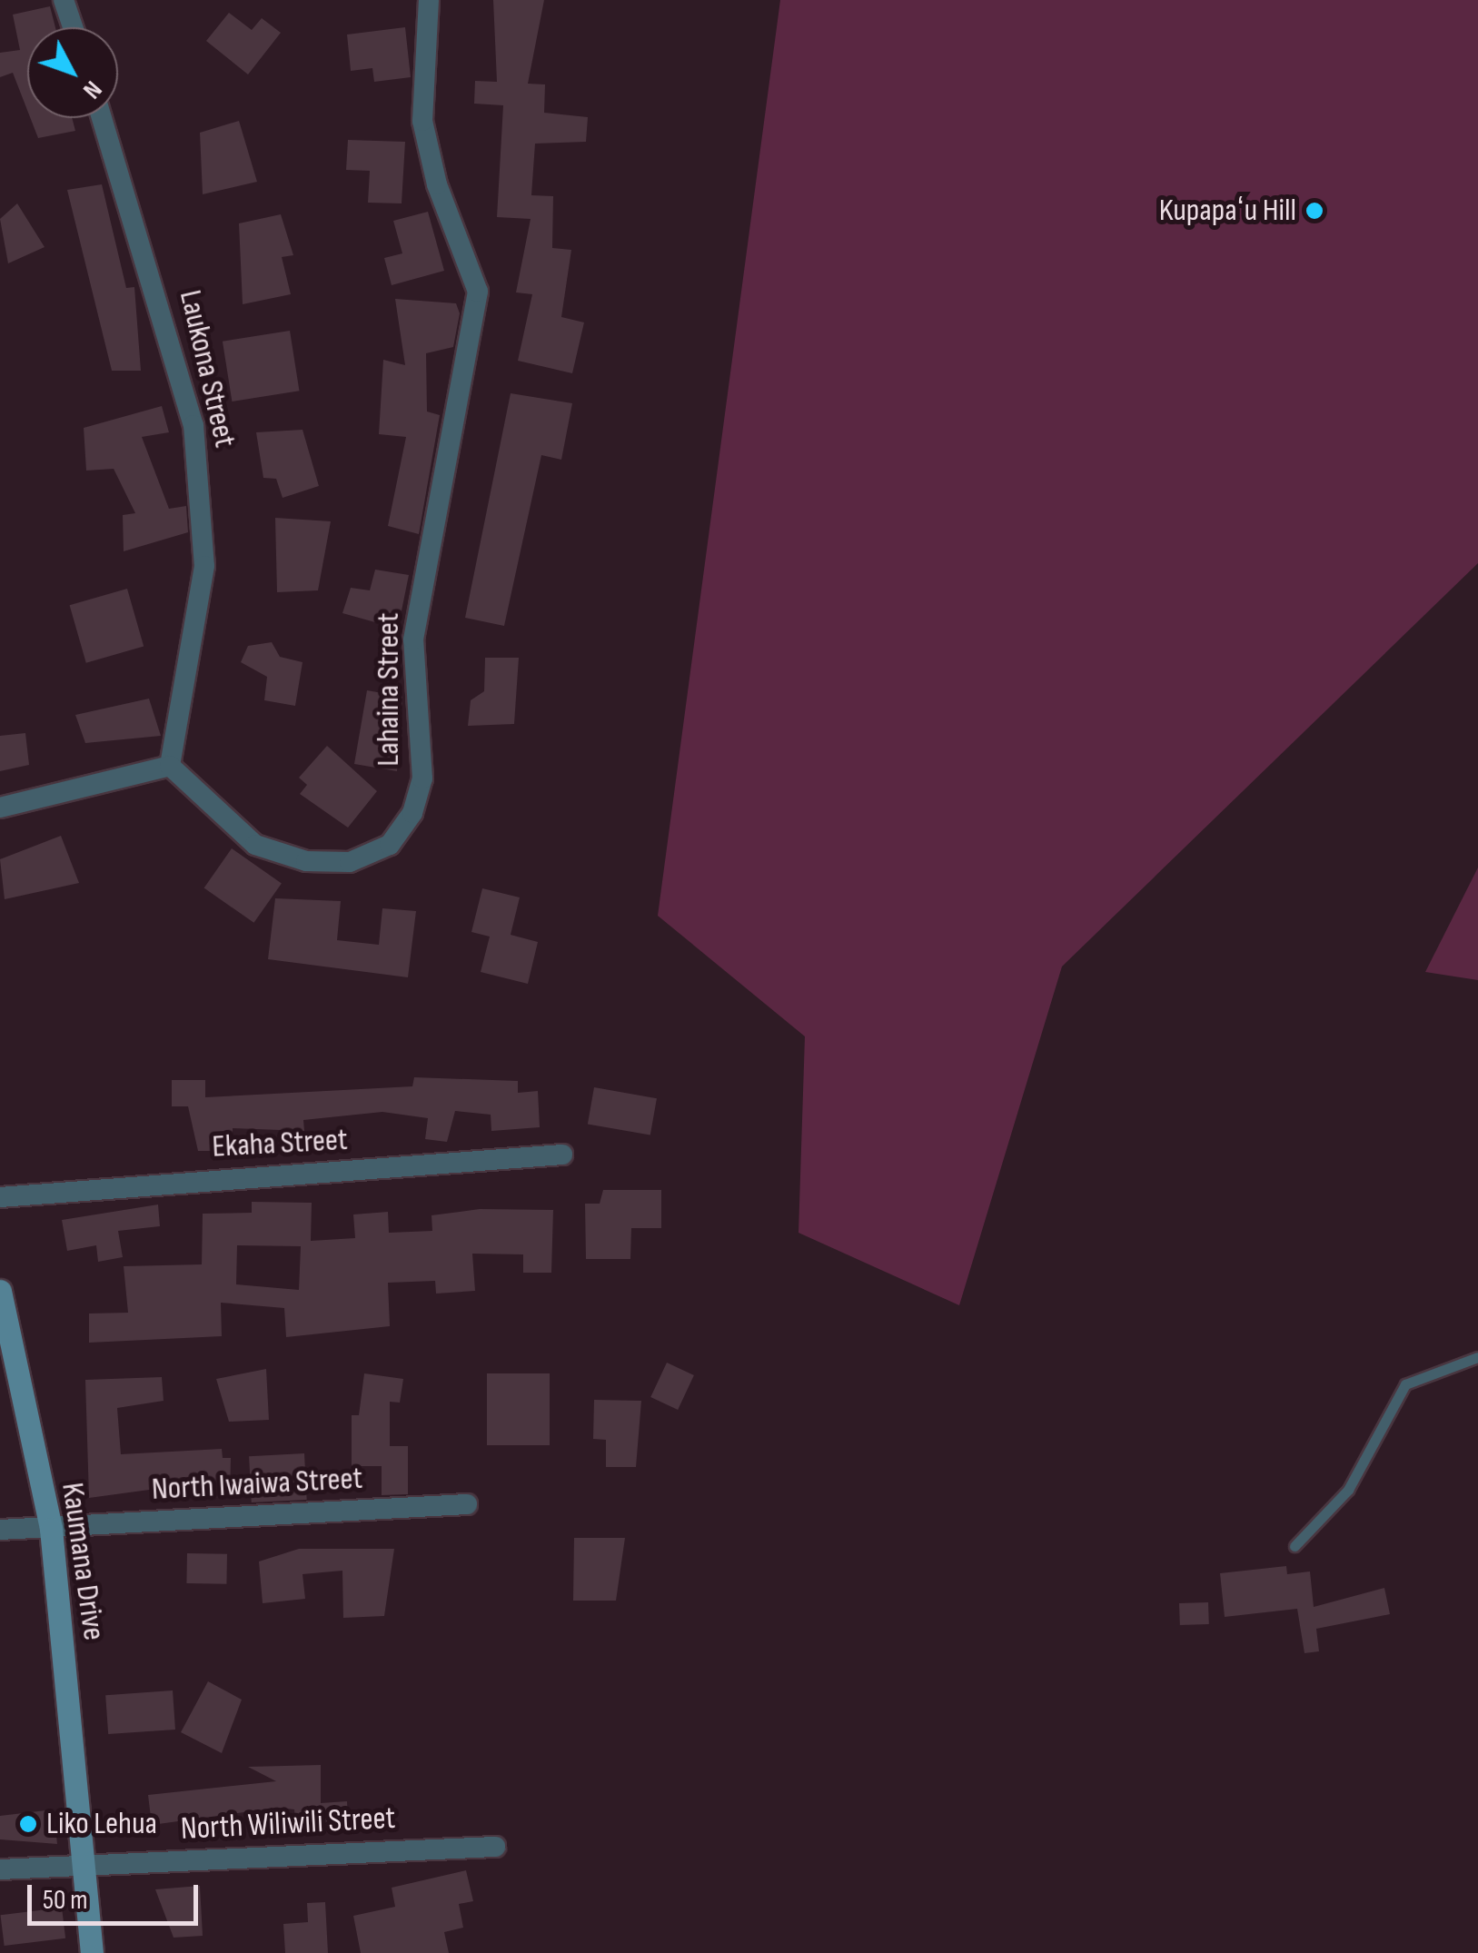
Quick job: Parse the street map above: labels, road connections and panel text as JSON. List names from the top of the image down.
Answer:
{
  "streets": {
    "street": [
      "Laukona Street",
      "Lahaina Street",
      "Ekaha Street",
      "North Iwaiwa Street",
      "Kaumana Drive",
      "North Wiliwili Street"
    ]
  },
  "crossings": [
    ["Laukona Street", "Lahaina Street"],
    ["North Iwaiwa Street", "Kaumana Drive"],
    ["Kaumana Drive", "North Wiliwili Street"]
  ],
  "places": ["Kupapaʻu Hill", "Liko Lehua"],
  "scale_bar": "50 m",
  "north": "bottom right"
}
